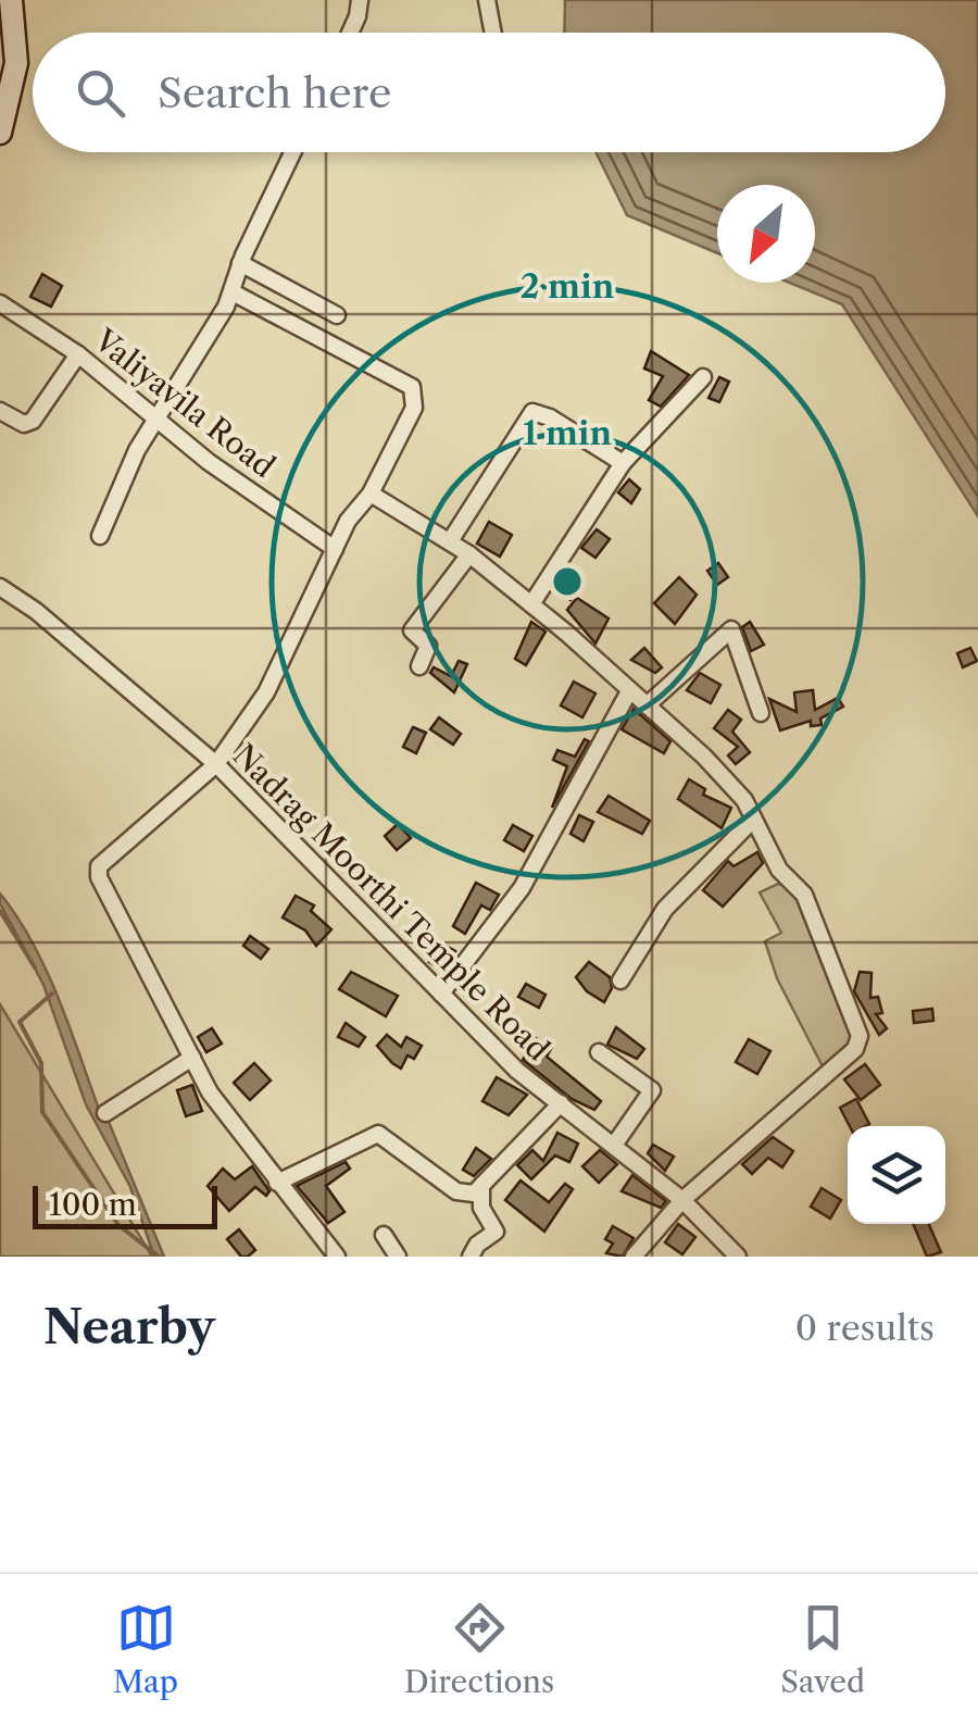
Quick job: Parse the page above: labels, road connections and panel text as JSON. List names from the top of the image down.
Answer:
{
  "streets": {
    "street": ["Valiyavila Road", "Nadrag Moorthi Temple Road"]
  },
  "scale_bar": "100 m",
  "north": "bottom left",
  "page": {
    "search": "Search here",
    "scale": "100 m",
    "heading": ["Nearby", "0 results"],
    "nav": ["Map", "Directions", "Saved"]
  },
  "rings": ["2 min", "1 min"]
}
